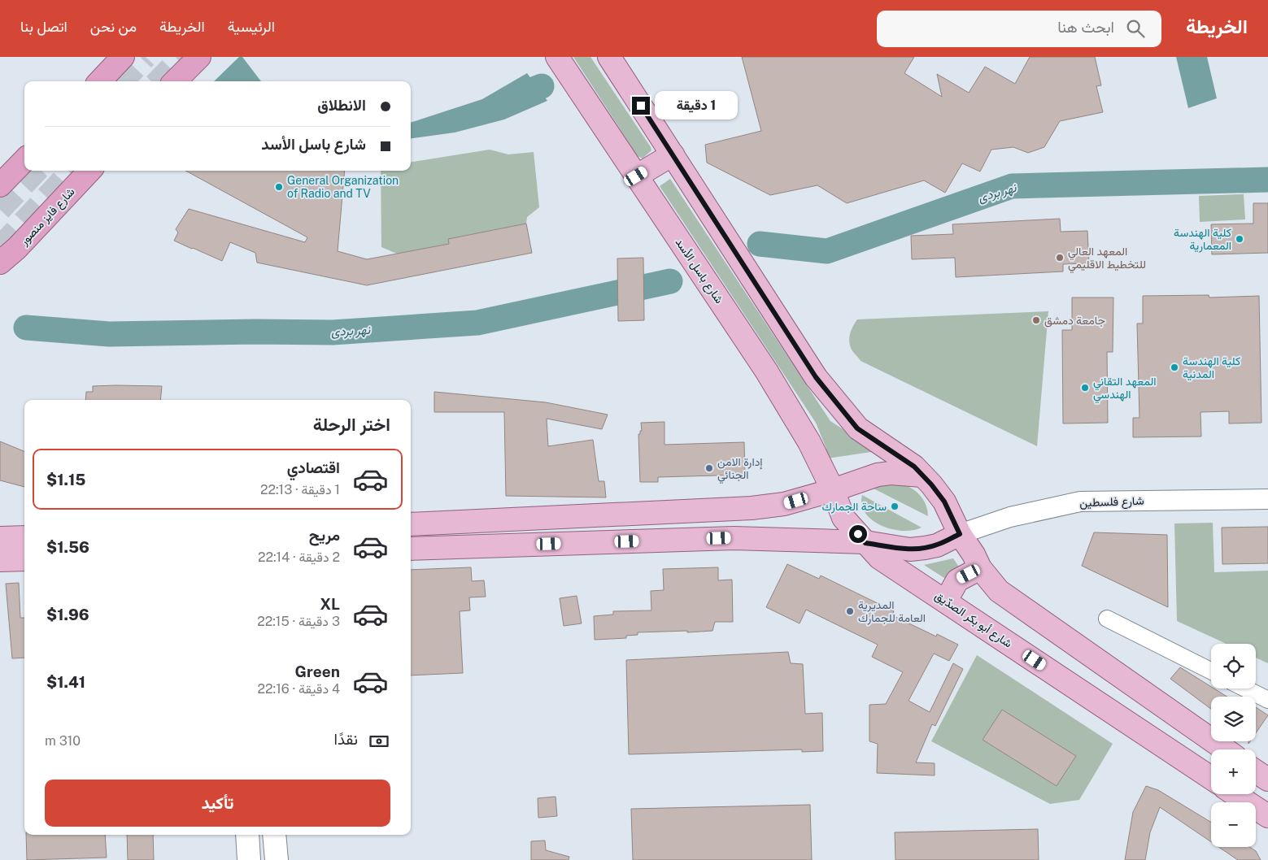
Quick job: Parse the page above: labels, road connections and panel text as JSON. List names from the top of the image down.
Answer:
{
  "streets": {
    "highway": ["شارع فايز منصور"],
    "main road": ["شارع باسل الأسد", "شارع أبو بكر الصدّيق"],
    "street": ["شارع فلسطين"]
  },
  "crossings": [
    ["شارع باسل الأسد", "شارع أبو بكر الصدّيق"]
  ],
  "water": ["نهر بردى"],
  "places": [
    "General Organization of Radio and TV",
    "كلية الهندسة المعمارية",
    "المعهد العالي للتخطيط الاقليمي",
    "جامعة دمشق",
    "كلية الهندسة المدنية",
    "المعهد التقاني الهندسي",
    "إدارة الامن الجنائي",
    "ساحة الجمارك",
    "المديرية العامة للجمارك"
  ],
  "page": {
    "header": "الخريطة",
    "search": "ابحث هنا",
    "nav": [
      "الرئيسية",
      "الخريطة",
      "من نحن",
      "اتصل بنا"
    ],
    "banner": ["الانطلاق", "شارع باسل الأسد"],
    "bubble": "1 دقيقة",
    "heading": "اختر الرحلة",
    "list": [
      {
        "name": "اقتصادي",
        "note": "1 دقيقة · 22:13",
        "value": "$1.15"
      },
      {
        "name": "مريح",
        "note": "2 دقيقة · 22:14",
        "value": "$1.56"
      },
      {
        "name": "XL",
        "note": "3 دقيقة · 22:15",
        "value": "$1.96"
      },
      {
        "name": "Green",
        "note": "4 دقيقة · 22:16",
        "value": "$1.41"
      }
    ],
    "map_buttons": ["+", "−"],
    "pay": ["نقدًا", "310 m"],
    "buttons": "تأكيد"
  }
}
